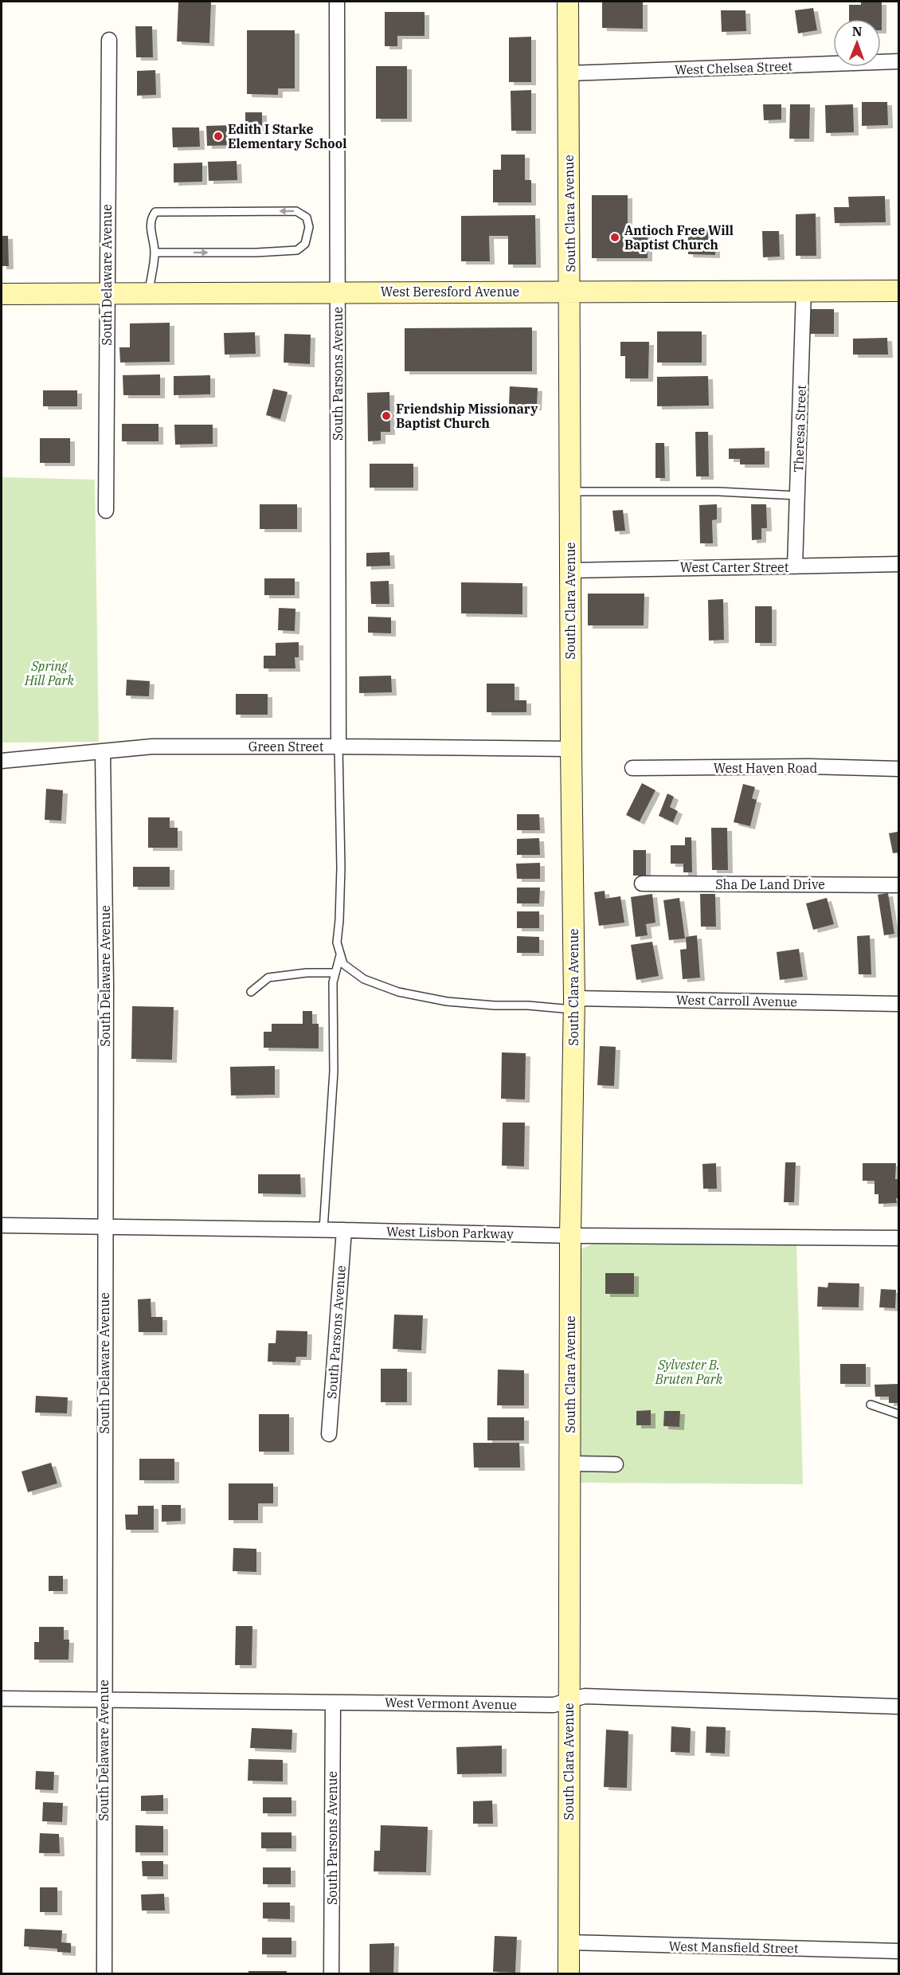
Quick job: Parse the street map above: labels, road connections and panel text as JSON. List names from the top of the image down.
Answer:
{
  "streets": {
    "street": [
      "West Chelsea Street",
      "South Clara Avenue",
      "South Delaware Avenue",
      "West Beresford Avenue",
      "South Parsons Avenue",
      "Theresa Street",
      "West Carter Street",
      "Green Street",
      "West Haven Road",
      "Sha De Land Drive",
      "West Carroll Avenue",
      "West Lisbon Parkway",
      "West Vermont Avenue",
      "West Mansfield Street"
    ]
  },
  "crossings": [
    ["West Chelsea Street", "South Clara Avenue"],
    ["South Clara Avenue", "West Beresford Avenue"],
    ["South Clara Avenue", "West Carter Street"],
    ["South Clara Avenue", "Green Street"],
    ["South Clara Avenue", "West Carroll Avenue"],
    ["South Clara Avenue", "West Lisbon Parkway"],
    ["South Clara Avenue", "West Vermont Avenue"],
    ["South Clara Avenue", "West Mansfield Street"],
    ["South Delaware Avenue", "West Beresford Avenue"],
    ["South Delaware Avenue", "Green Street"],
    ["South Delaware Avenue", "West Lisbon Parkway"],
    ["South Delaware Avenue", "West Vermont Avenue"],
    ["West Beresford Avenue", "South Parsons Avenue"],
    ["West Beresford Avenue", "Theresa Street"],
    ["South Parsons Avenue", "Green Street"],
    ["South Parsons Avenue", "West Lisbon Parkway"],
    ["South Parsons Avenue", "West Vermont Avenue"],
    ["Theresa Street", "West Carter Street"]
  ],
  "parks": ["Spring Hill Park", "Sylvester B. Bruten Park"],
  "places": ["Edith I Starke Elementary School", "Antioch Free Will Baptist Church", "Friendship Missionary Baptist Church"],
  "north": "top"
}
